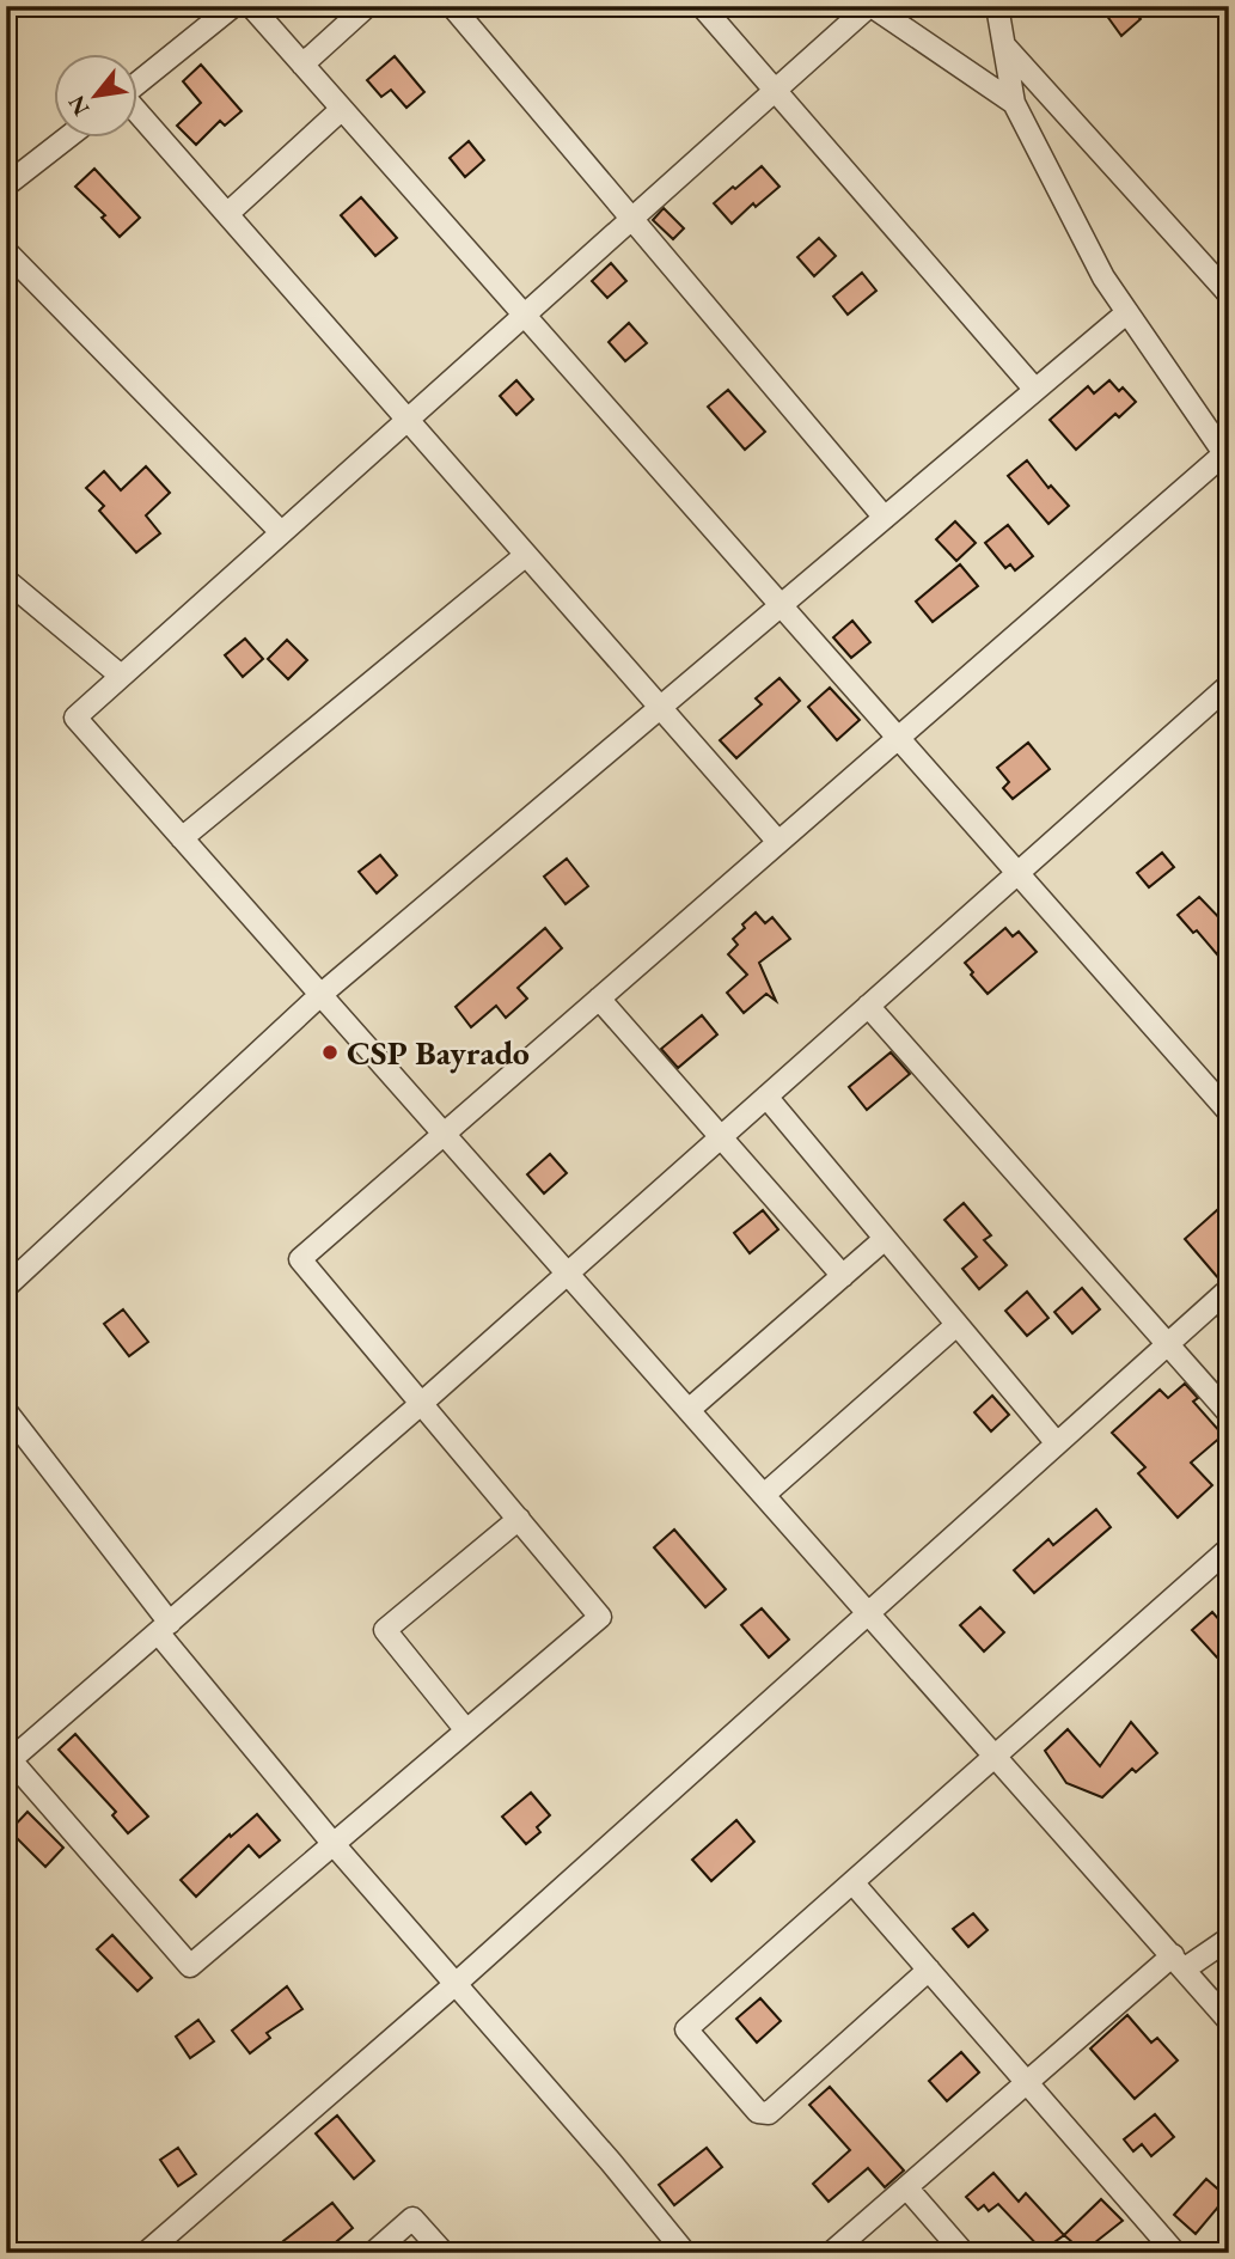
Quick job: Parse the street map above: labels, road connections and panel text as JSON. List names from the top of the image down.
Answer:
{
  "places": ["CSP Bayrado"],
  "north": "bottom left"
}
